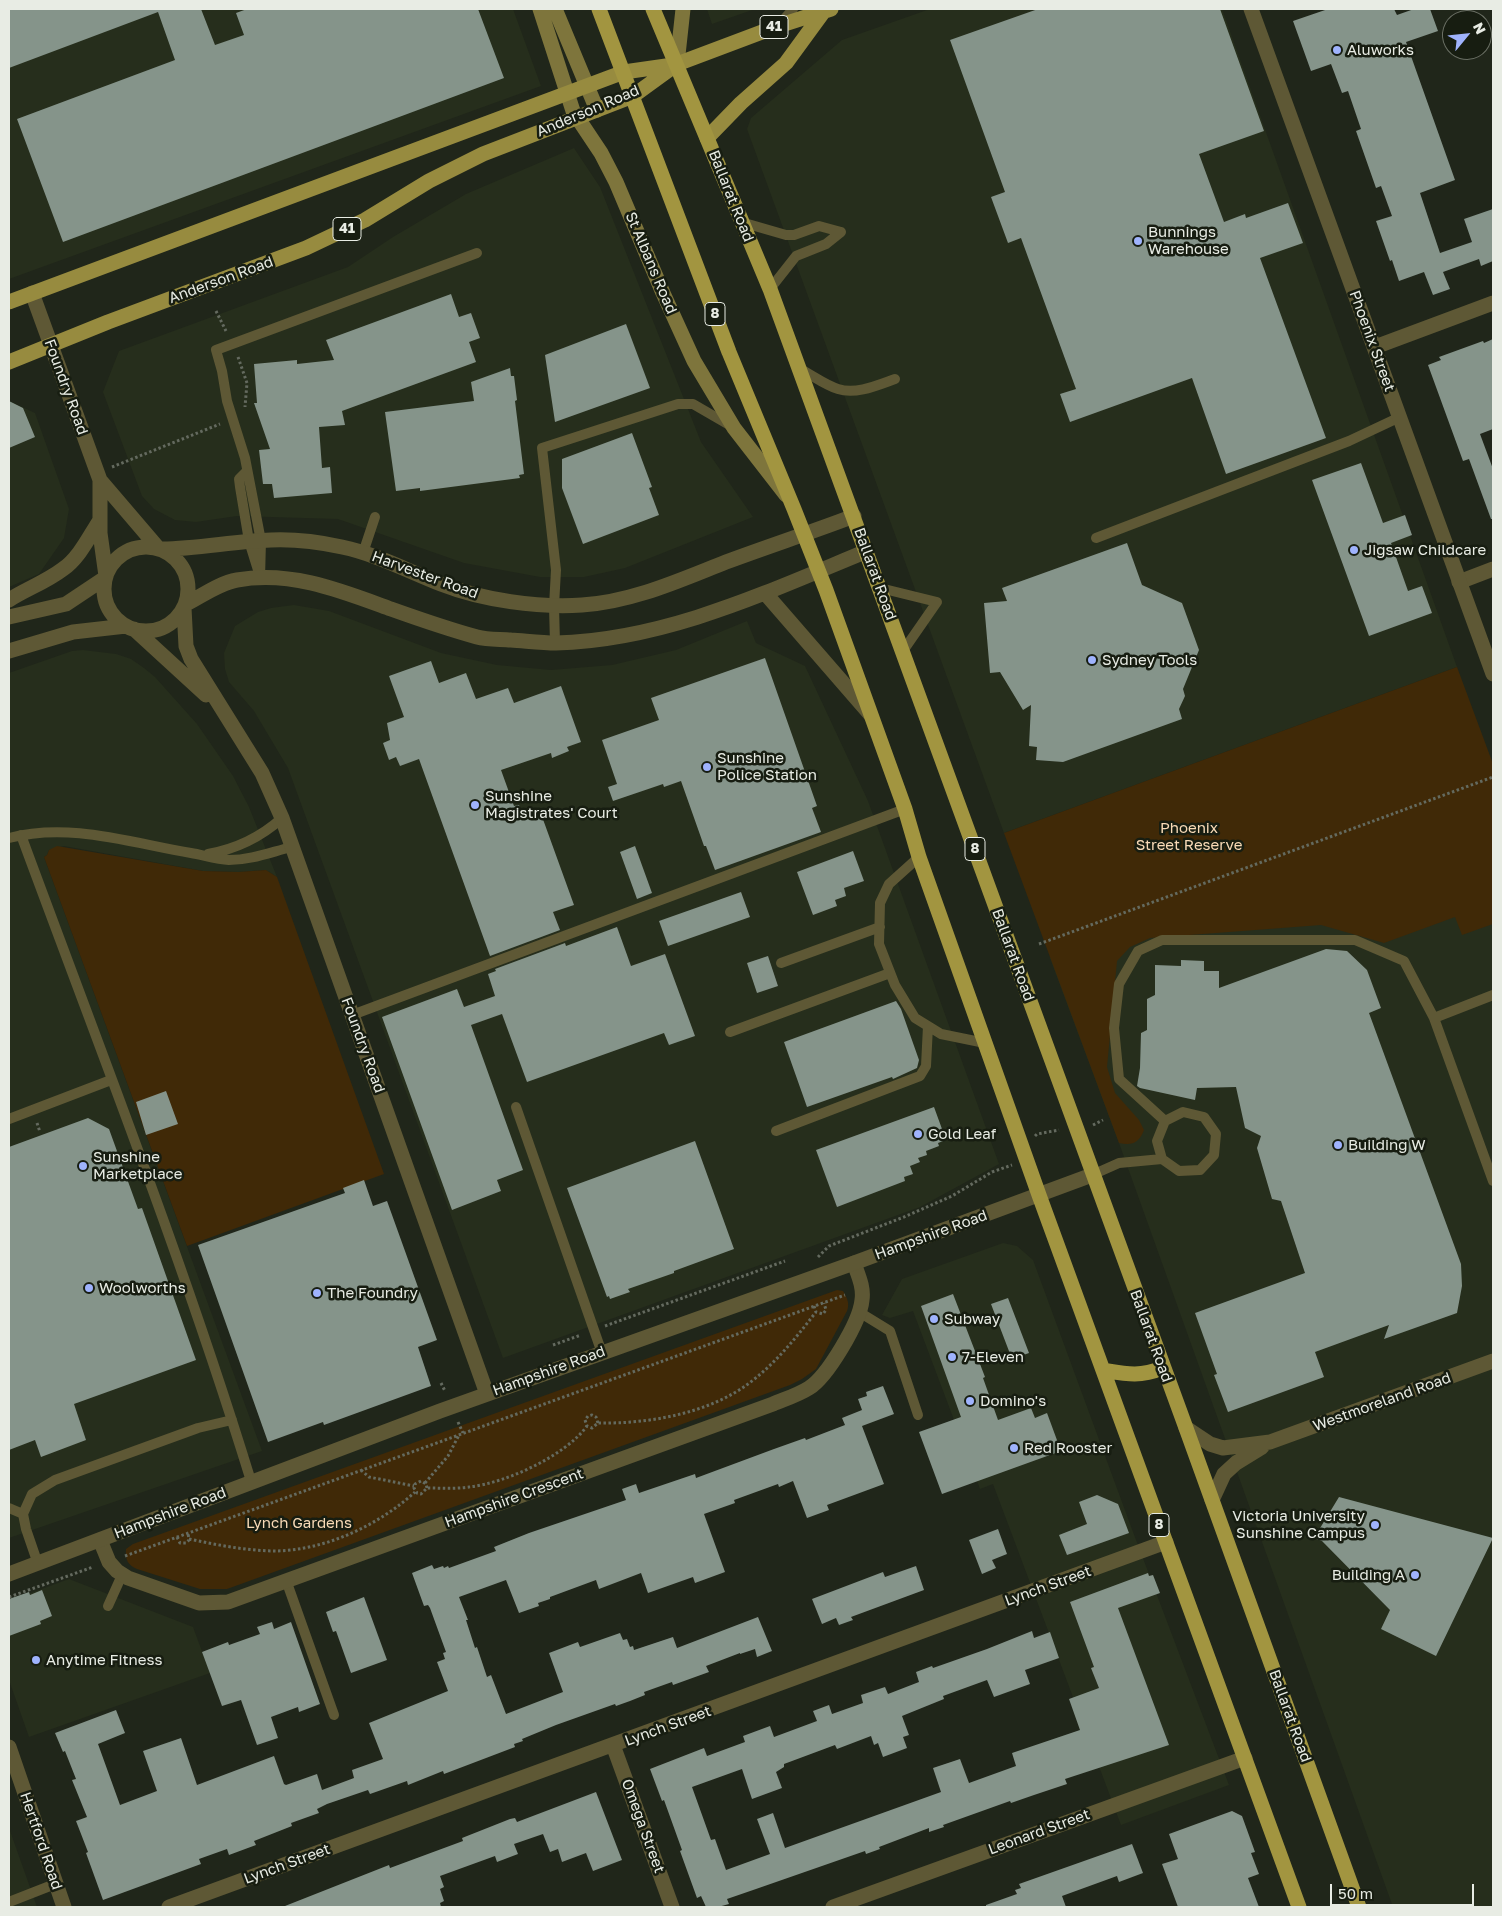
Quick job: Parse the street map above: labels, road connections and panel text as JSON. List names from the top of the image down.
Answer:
{
  "streets": {
    "highway": ["Ballarat Road", "8"],
    "main road": ["41", "Anderson Road", "St Albans Road"],
    "street": [
      "Phoenix Street",
      "Foundry Road",
      "Harvester Road",
      "Hampshire Road",
      "Westmoreland Road",
      "Hampshire Crescent",
      "Lynch Street",
      "Omega Street",
      "Leonard Street",
      "Hertford Road"
    ]
  },
  "crossings": [
    ["41", "Anderson Road"],
    ["41", "Ballarat Road"],
    ["Anderson Road", "Ballarat Road"],
    ["Anderson Road", "St Albans Road"],
    ["Anderson Road", "8"],
    ["Anderson Road", "Foundry Road"],
    ["Ballarat Road", "Harvester Road"],
    ["Ballarat Road", "Hampshire Road"],
    ["Ballarat Road", "Westmoreland Road"],
    ["St Albans Road", "8"],
    ["8", "Harvester Road"],
    ["8", "Hampshire Road"],
    ["8", "Lynch Street"],
    ["8", "Leonard Street"],
    ["Foundry Road", "Harvester Road"],
    ["Foundry Road", "Hampshire Road"],
    ["Hampshire Road", "Hampshire Crescent"],
    ["Lynch Street", "Omega Street"]
  ],
  "parks": ["Phoenix Street Reserve", "Lynch Gardens"],
  "places": [
    "Aluworks",
    "Bunnings Warehouse",
    "Jigsaw Childcare",
    "Sydney Tools",
    "Sunshine Police Station",
    "Sunshine Magistrates' Court",
    "Gold Leaf",
    "Building W",
    "Sunshine Marketplace",
    "Woolworths",
    "The Foundry",
    "Subway",
    "7-Eleven",
    "Domino's",
    "Red Rooster",
    "Victoria University Sunshine Campus",
    "Building A",
    "Anytime Fitness"
  ],
  "scale_bar": "50 m",
  "north": "top right"
}
